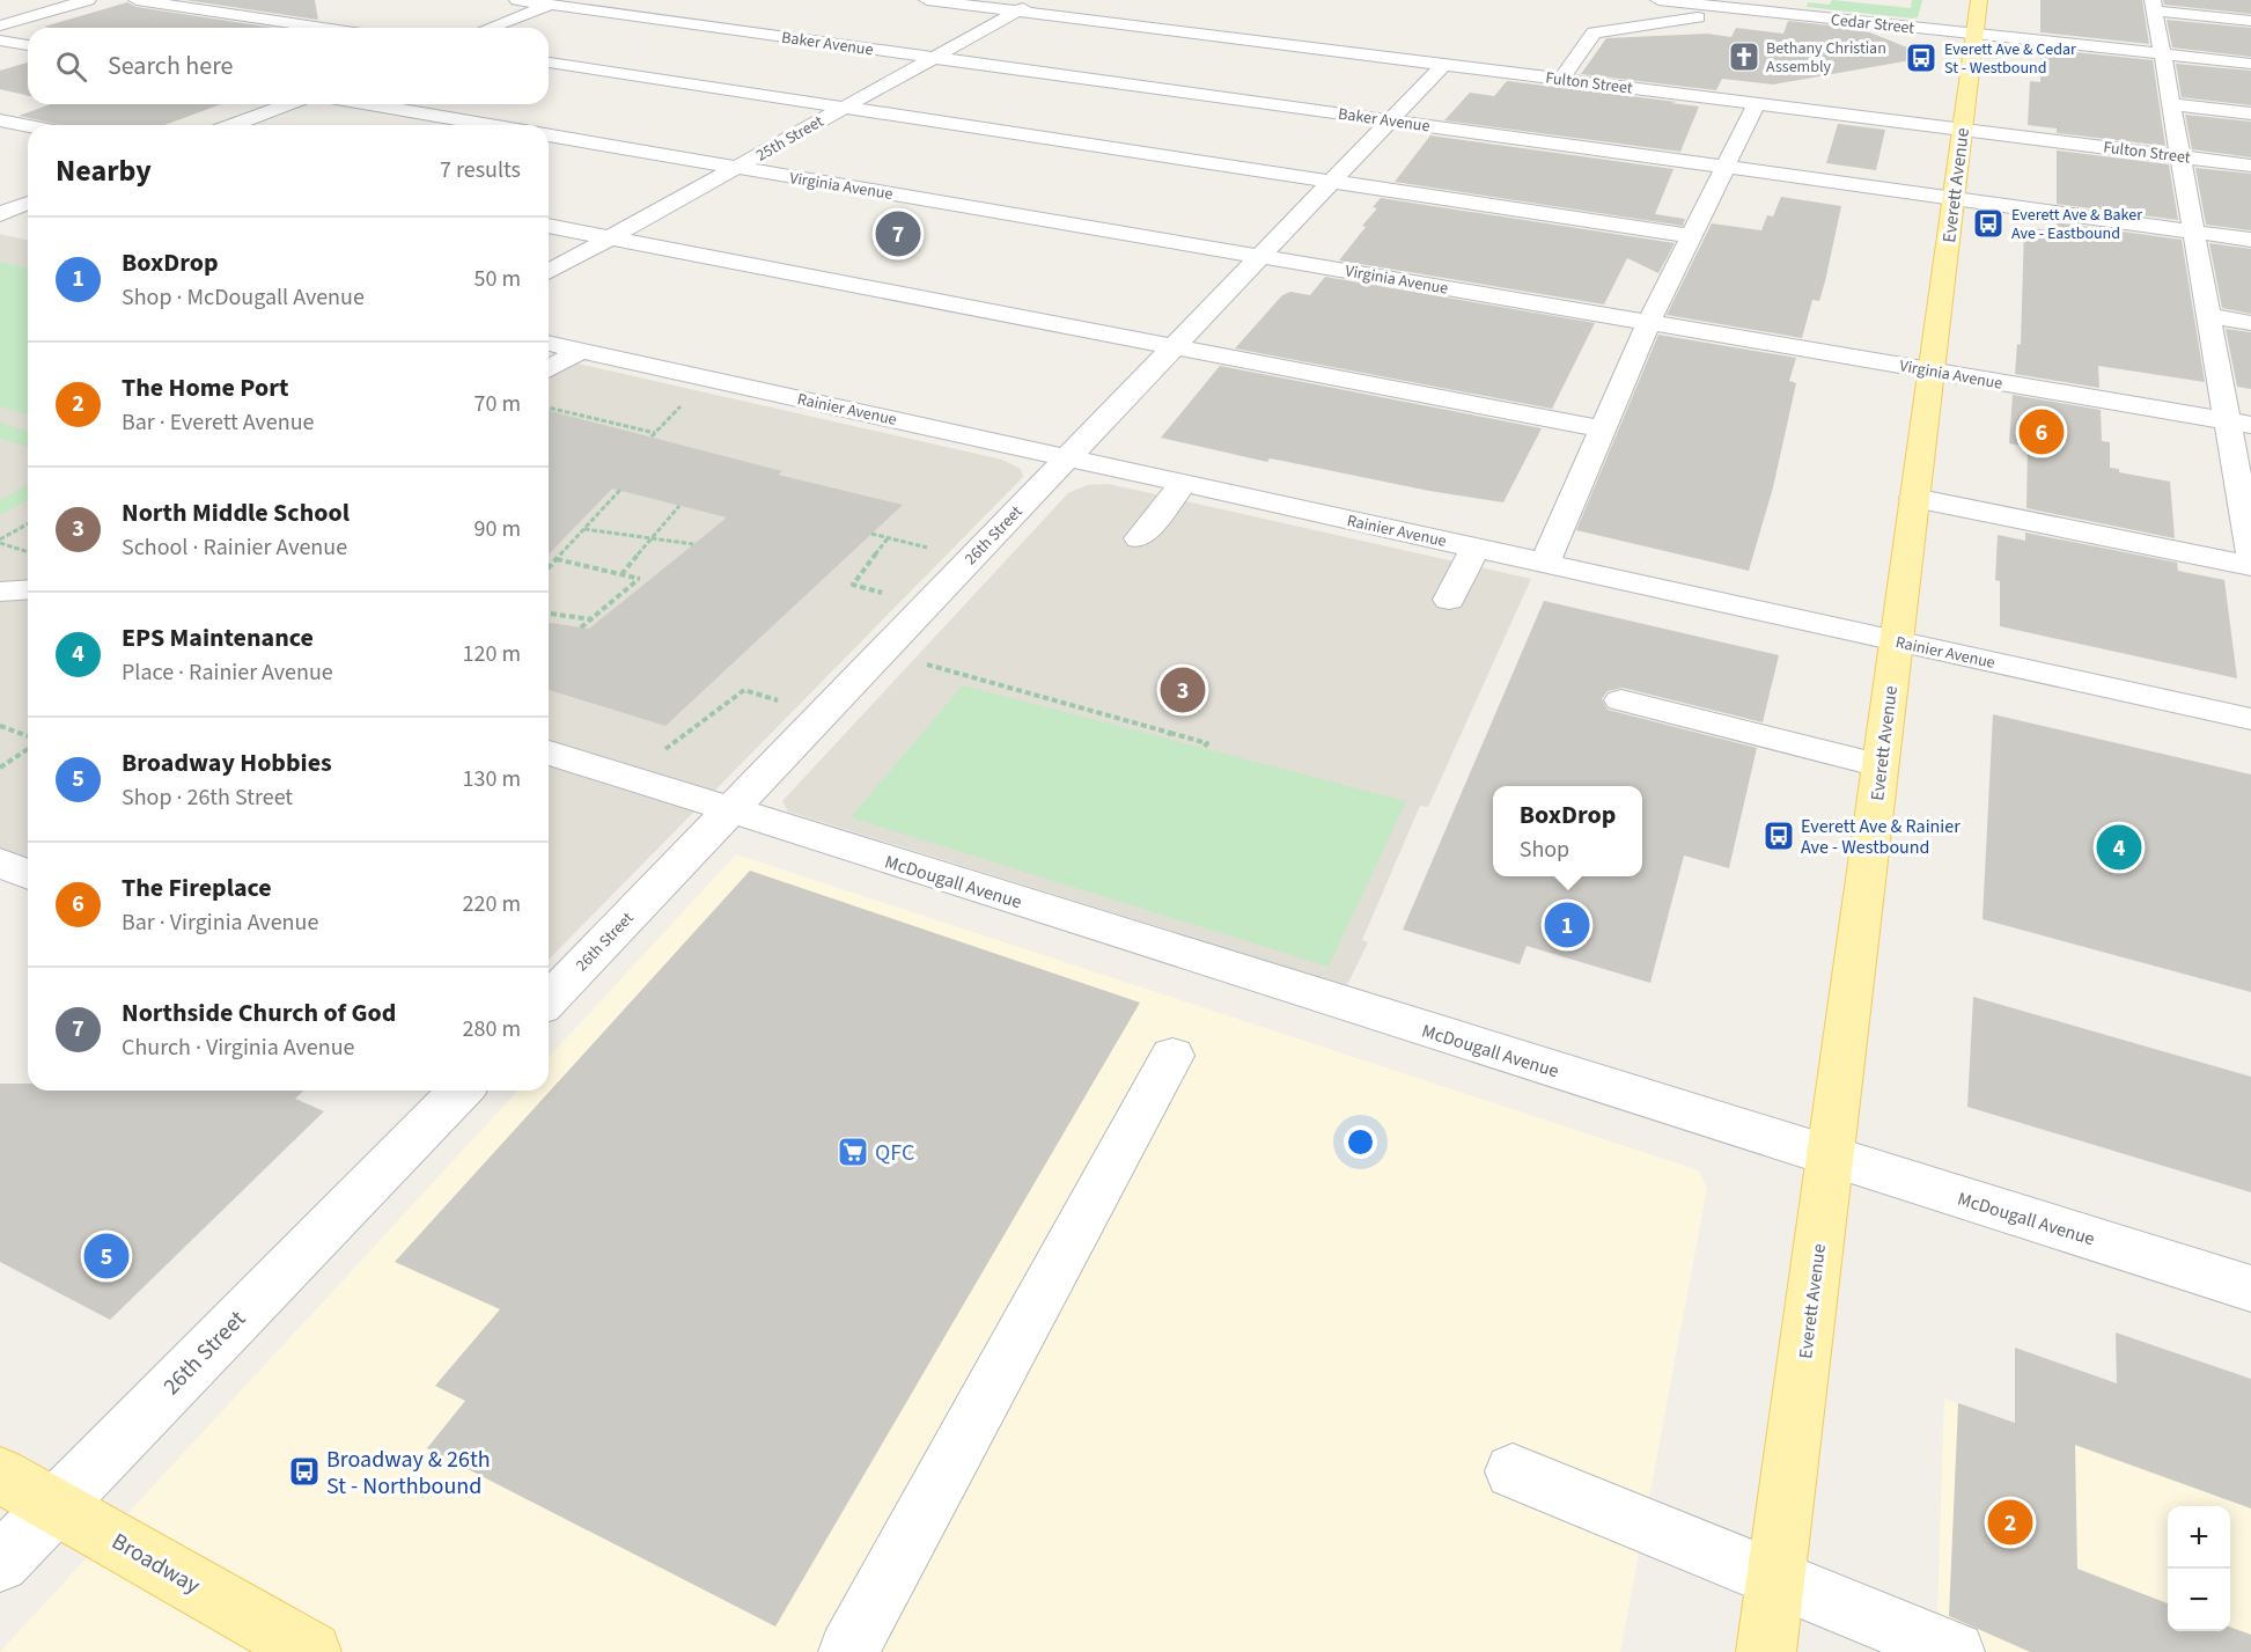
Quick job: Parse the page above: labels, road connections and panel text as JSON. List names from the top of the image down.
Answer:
{
  "streets": {
    "main road": ["Everett Avenue", "Broadway"],
    "street": [
      "Cedar Street",
      "Baker Avenue",
      "Fulton Street",
      "25th Street",
      "Virginia Avenue",
      "Rainier Avenue",
      "26th Street",
      "McDougall Avenue"
    ]
  },
  "crossings": [
    ["Cedar Street", "Everett Avenue"],
    ["Baker Avenue", "25th Street"],
    ["Baker Avenue", "Everett Avenue"],
    ["Baker Avenue", "26th Street"],
    ["Fulton Street", "25th Street"],
    ["Fulton Street", "Everett Avenue"],
    ["Fulton Street", "26th Street"],
    ["25th Street", "Virginia Avenue"],
    ["Virginia Avenue", "Everett Avenue"],
    ["Virginia Avenue", "26th Street"],
    ["Everett Avenue", "Rainier Avenue"],
    ["Everett Avenue", "McDougall Avenue"],
    ["Rainier Avenue", "26th Street"],
    ["26th Street", "McDougall Avenue"],
    ["26th Street", "Broadway"]
  ],
  "places": {
    "church": ["Bethany Christian Assembly"],
    "bus stop": [
      "Everett Ave & Cedar St - Westbound",
      "Everett Ave & Baker Ave - Eastbound",
      "Everett Ave & Rainier Ave - Westbound",
      "Broadway & 26th St - Northbound"
    ],
    "supermarket": ["QFC"]
  },
  "page": {
    "search": "Search here",
    "heading": ["Nearby", "7 results"],
    "pins": [
      "7",
      "6",
      "3",
      "4",
      "1",
      "5",
      "2"
    ],
    "list": [
      {
        "mark": "1",
        "name": "BoxDrop",
        "note": "Shop · McDougall Avenue",
        "value": "50 m"
      },
      {
        "mark": "2",
        "name": "The Home Port",
        "note": "Bar · Everett Avenue",
        "value": "70 m"
      },
      {
        "mark": "3",
        "name": "North Middle School",
        "note": "School · Rainier Avenue",
        "value": "90 m"
      },
      {
        "mark": "4",
        "name": "EPS Maintenance",
        "note": "Place · Rainier Avenue",
        "value": "120 m"
      },
      {
        "mark": "5",
        "name": "Broadway Hobbies",
        "note": "Shop · 26th Street",
        "value": "130 m"
      },
      {
        "mark": "6",
        "name": "The Fireplace",
        "note": "Bar · Virginia Avenue",
        "value": "220 m"
      },
      {
        "mark": "7",
        "name": "Northside Church of God",
        "note": "Church · Virginia Avenue",
        "value": "280 m"
      }
    ],
    "popup": ["BoxDrop", "Shop"],
    "map_buttons": ["+", "−"]
  }
}
